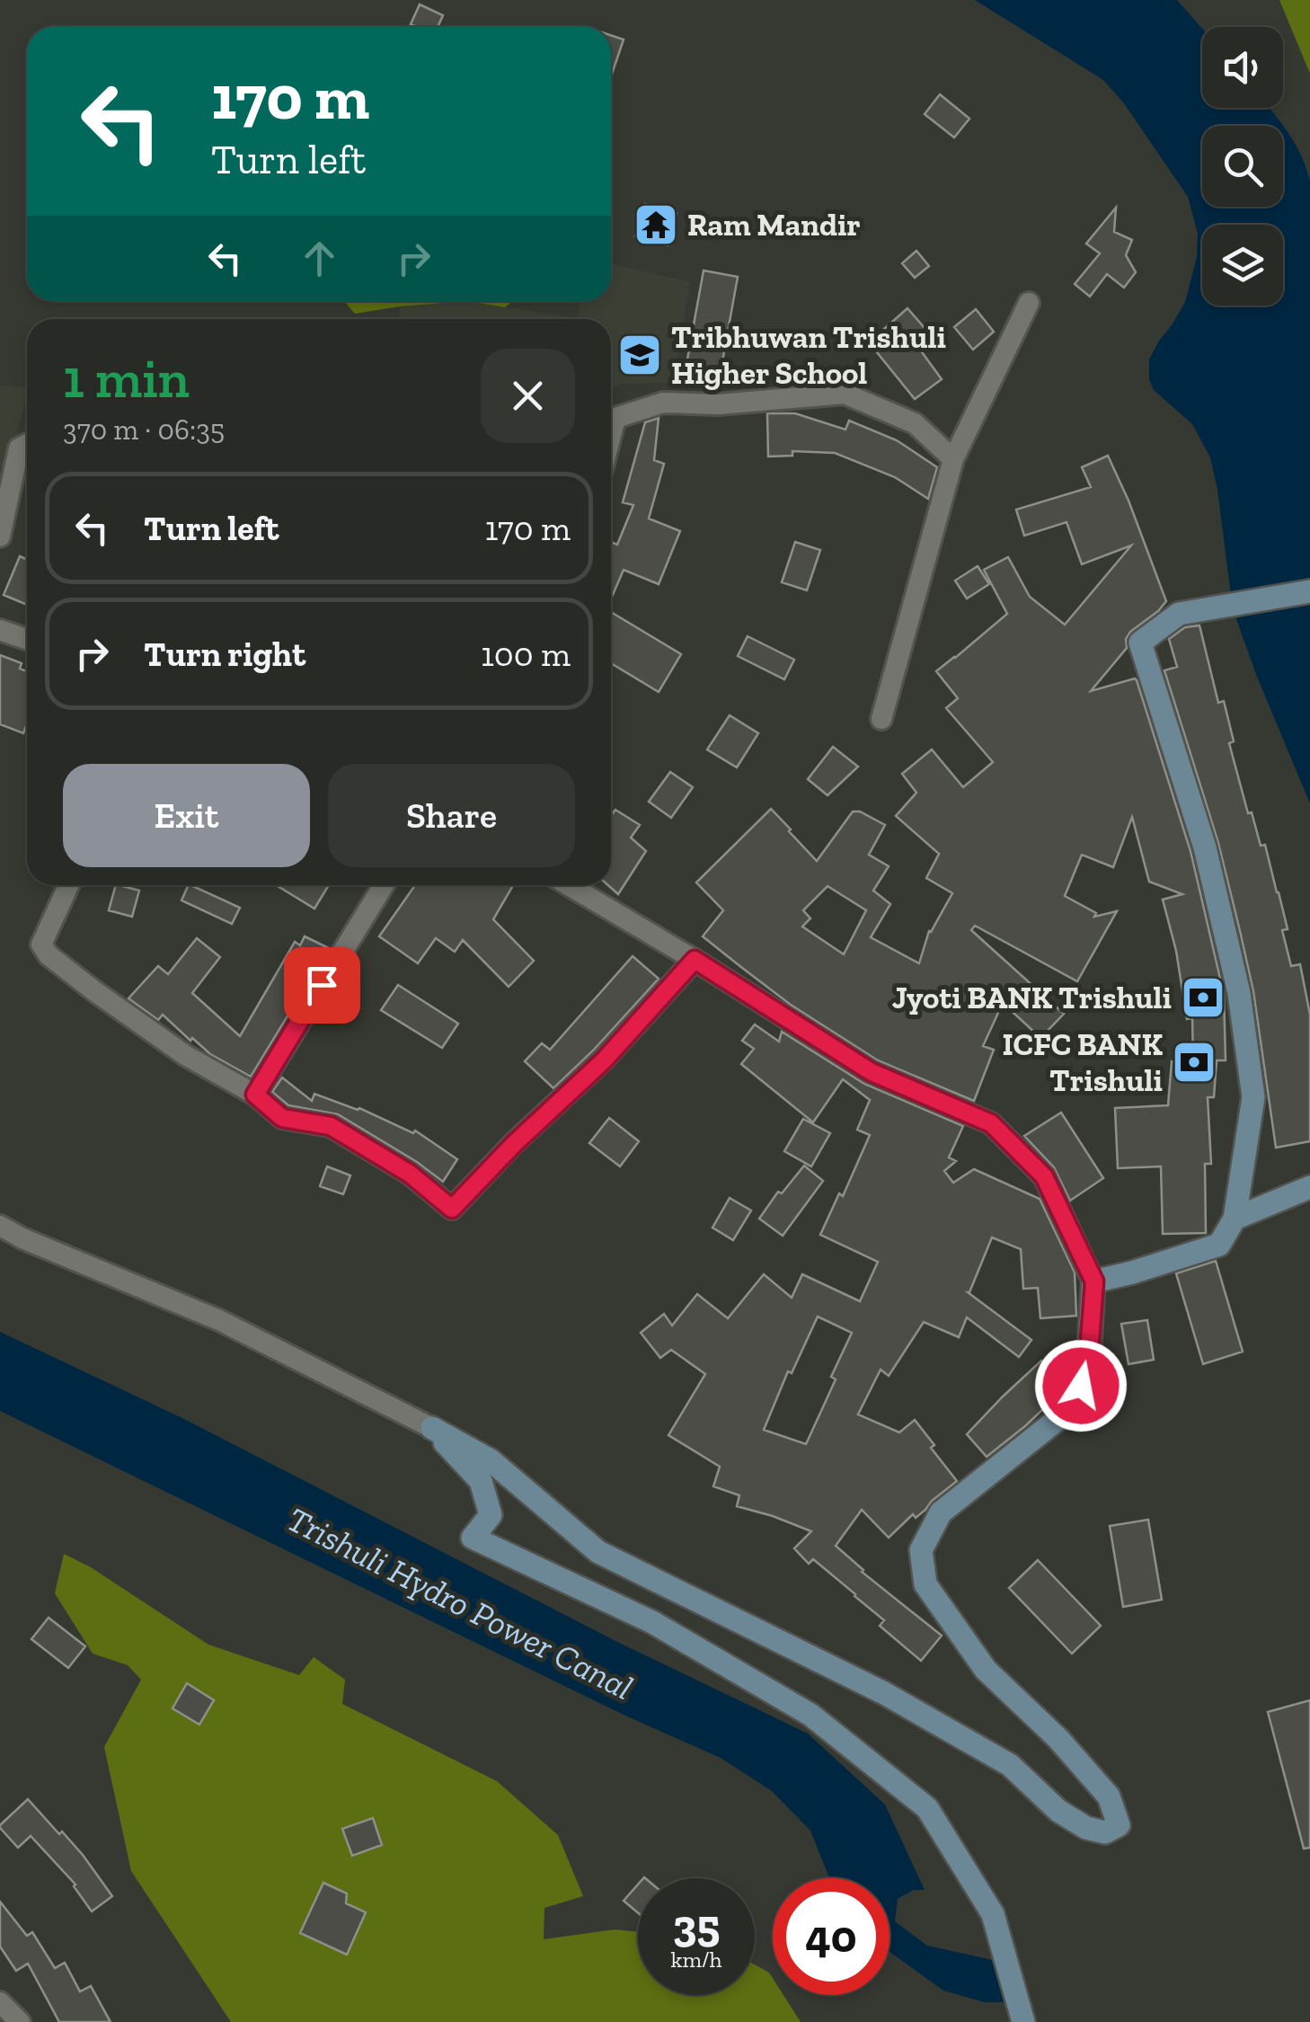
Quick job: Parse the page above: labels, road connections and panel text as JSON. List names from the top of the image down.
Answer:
{
  "water": ["Trishuli Hydro Power Canal"],
  "places": {
    "temple": ["Ram Mandir"],
    "school or university": ["Tribhuwan Trishuli Higher School"],
    "bank": ["Jyoti BANK Trishuli", "ICFC BANK Trishuli"]
  },
  "page": {
    "turn": ["170 m", "Turn left"],
    "heading": ["1 min", "370 m · 06:35"],
    "list": [
      {
        "name": "Turn left",
        "value": "170 m"
      },
      {
        "name": "Turn right",
        "value": "100 m"
      }
    ],
    "buttons": ["Exit", "Share"],
    "speed": "35 km/h",
    "limit": "40"
  }
}
